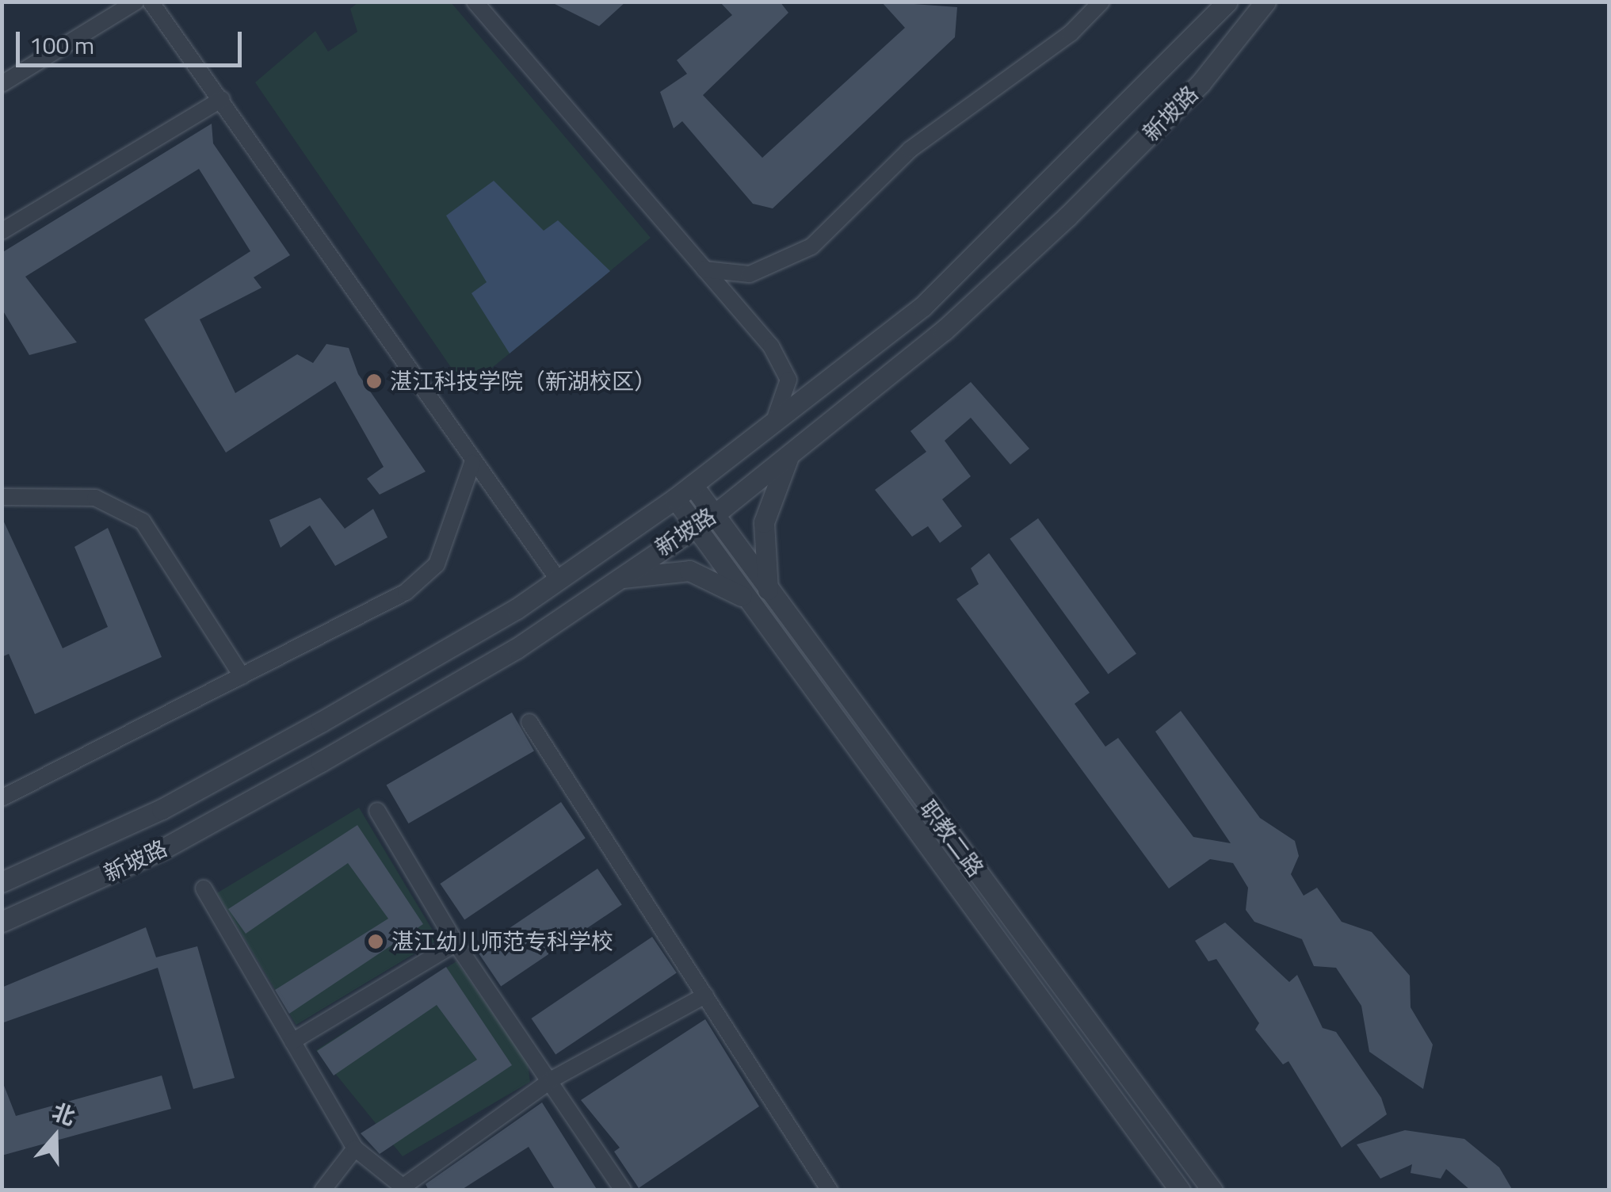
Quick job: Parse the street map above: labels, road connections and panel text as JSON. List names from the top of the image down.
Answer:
{
  "streets": {
    "street": ["新坡路", "职教二路"]
  },
  "crossings": [
    ["新坡路", "职教二路"]
  ],
  "places": ["湛江科技学院（新湖校区）", "湛江幼儿师范专科学校"],
  "scale_bar": "100 m",
  "north": "top"
}
